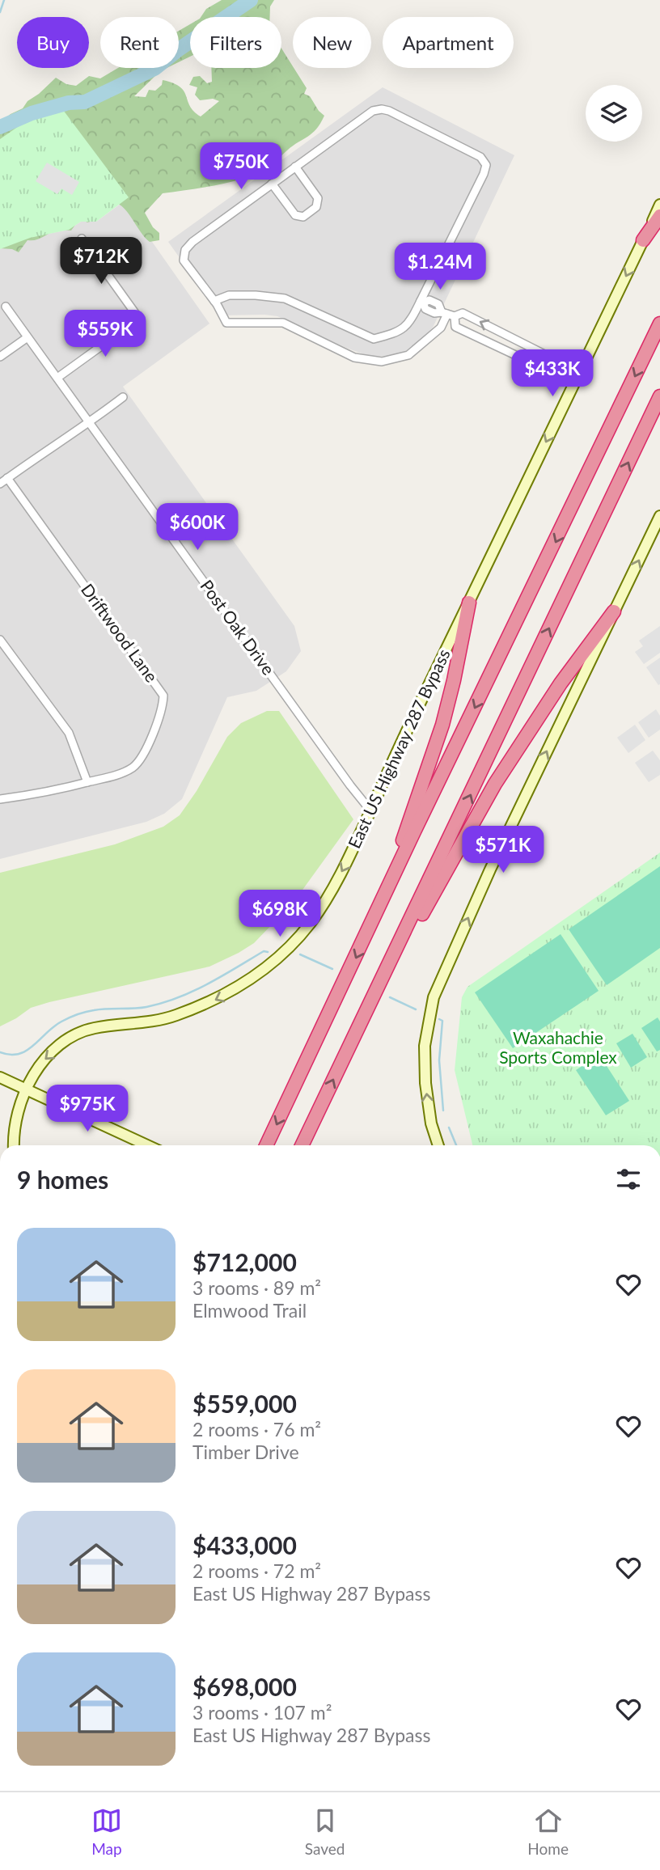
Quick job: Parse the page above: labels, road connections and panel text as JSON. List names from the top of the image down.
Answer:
{
  "streets": {
    "main road": ["East US Highway 287 Bypass"],
    "street": ["Post Oak Drive", "Driftwood Lane"]
  },
  "crossings": [
    ["Post Oak Drive", "East US Highway 287 Bypass"]
  ],
  "one_way": ["East US Highway 287 Bypass"],
  "parks": ["Waxahachie Sports Complex"],
  "page": {
    "chip": [
      "Buy",
      "Rent",
      "Filters",
      "New",
      "Apartment"
    ],
    "price": [
      "$750K",
      "$712K",
      "$1.24M",
      "$559K",
      "$433K",
      "$600K",
      "$571K",
      "$698K",
      "$975K"
    ],
    "heading": "9 homes",
    "list": [
      {
        "name": "$712,000",
        "note": "3 rooms · 89 m² · Elmwood Trail"
      },
      {
        "name": "$559,000",
        "note": "2 rooms · 76 m² · Timber Drive"
      },
      {
        "name": "$433,000",
        "note": "2 rooms · 72 m² · East US Highway 287 Bypass"
      },
      {
        "name": "$698,000",
        "note": "3 rooms · 107 m² · East US Highway 287 Bypass"
      }
    ],
    "tabs": ["Map", "Saved", "Home"]
  }
}
